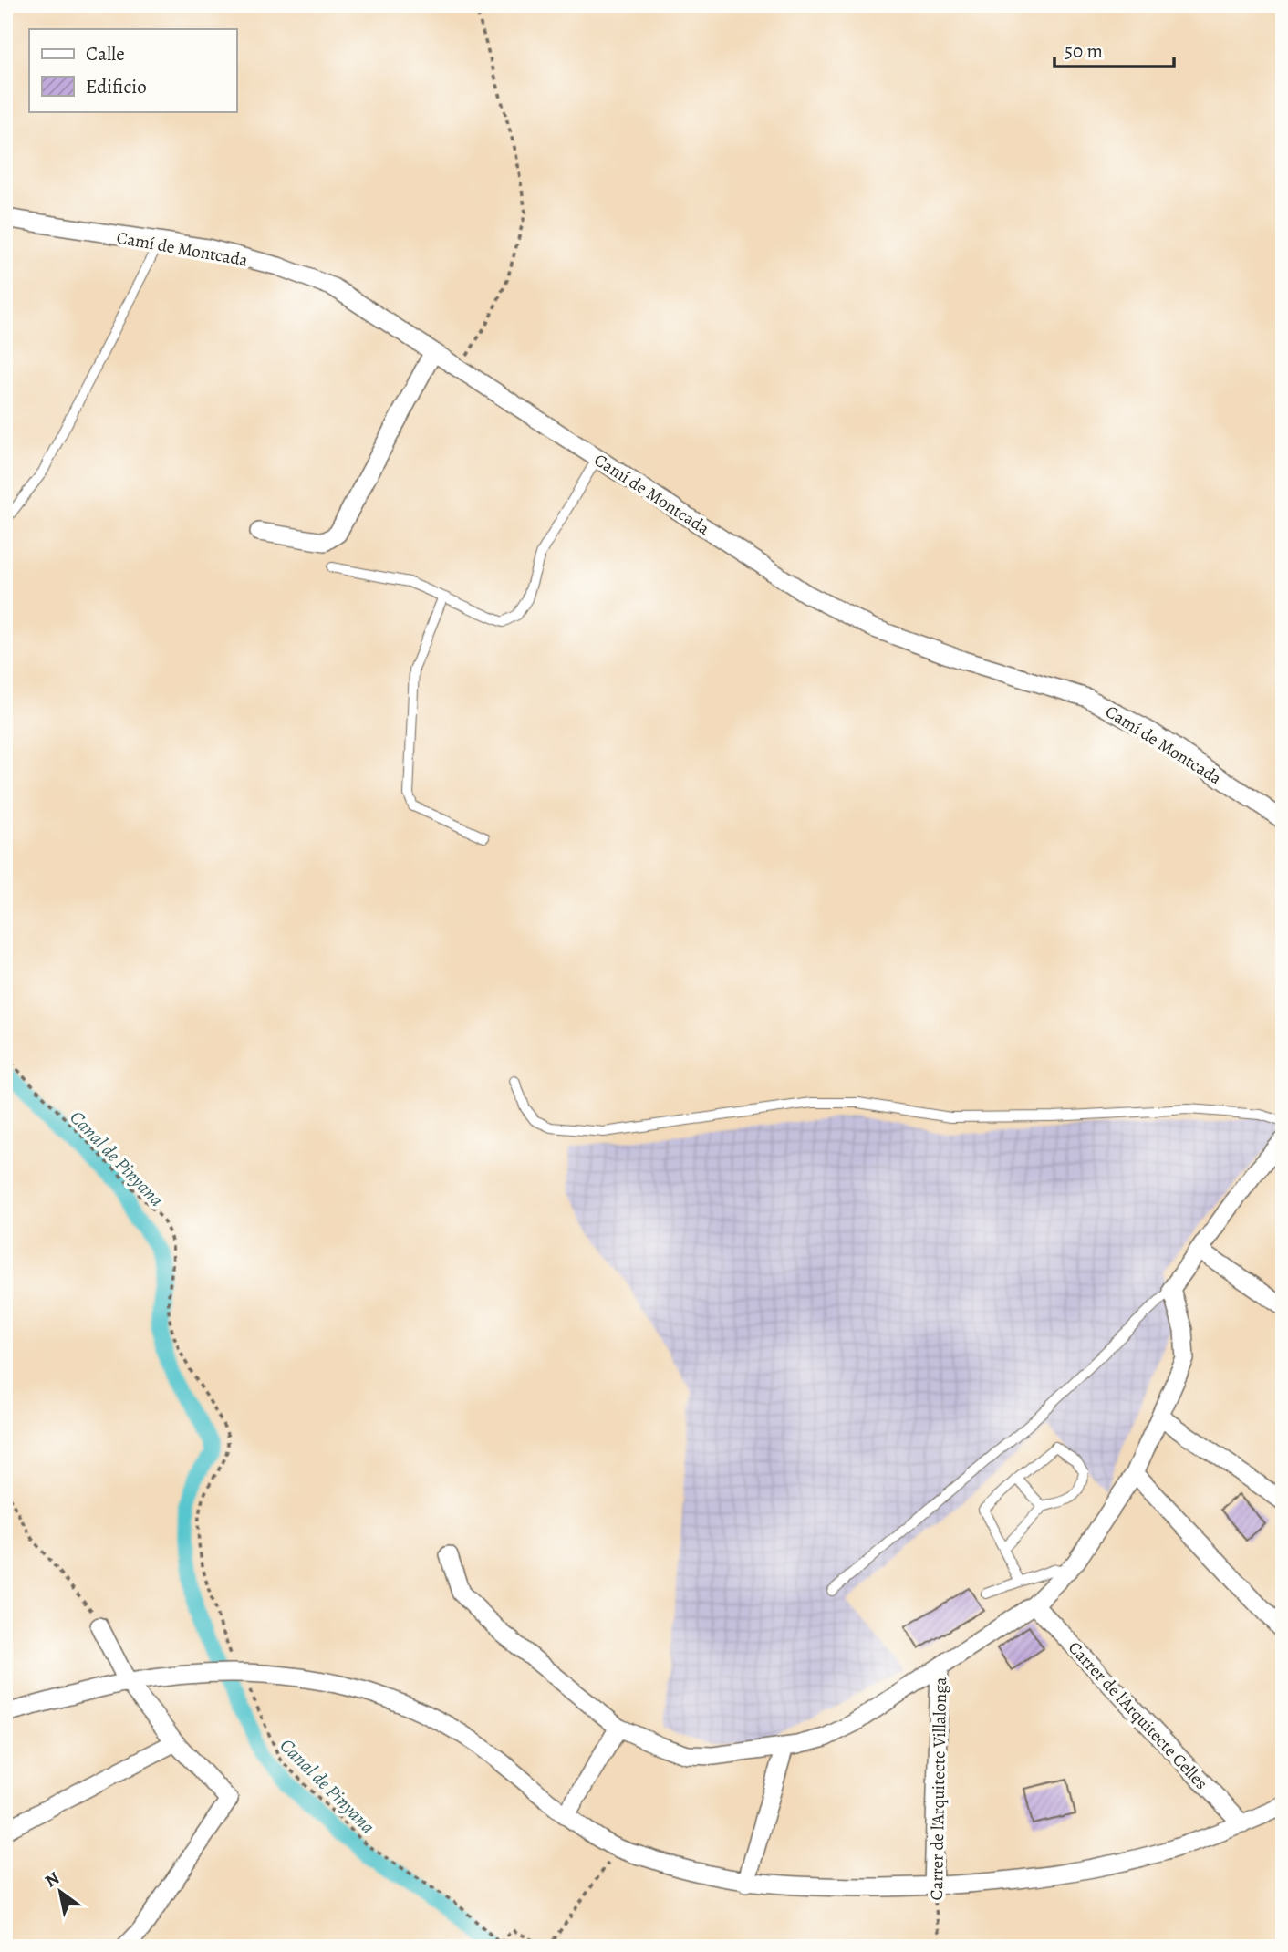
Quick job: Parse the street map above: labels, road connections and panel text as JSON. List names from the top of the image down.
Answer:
{
  "streets": {
    "street": ["Camí de Montcada", "Carrer de l'Arquitecte Celles", "Carrer de l'Arquitecte Villalonga"]
  },
  "water": ["Canal de Pinyana"],
  "legend": ["Calle", "Edificio"],
  "scale_bar": "50 m",
  "north": "top left"
}
